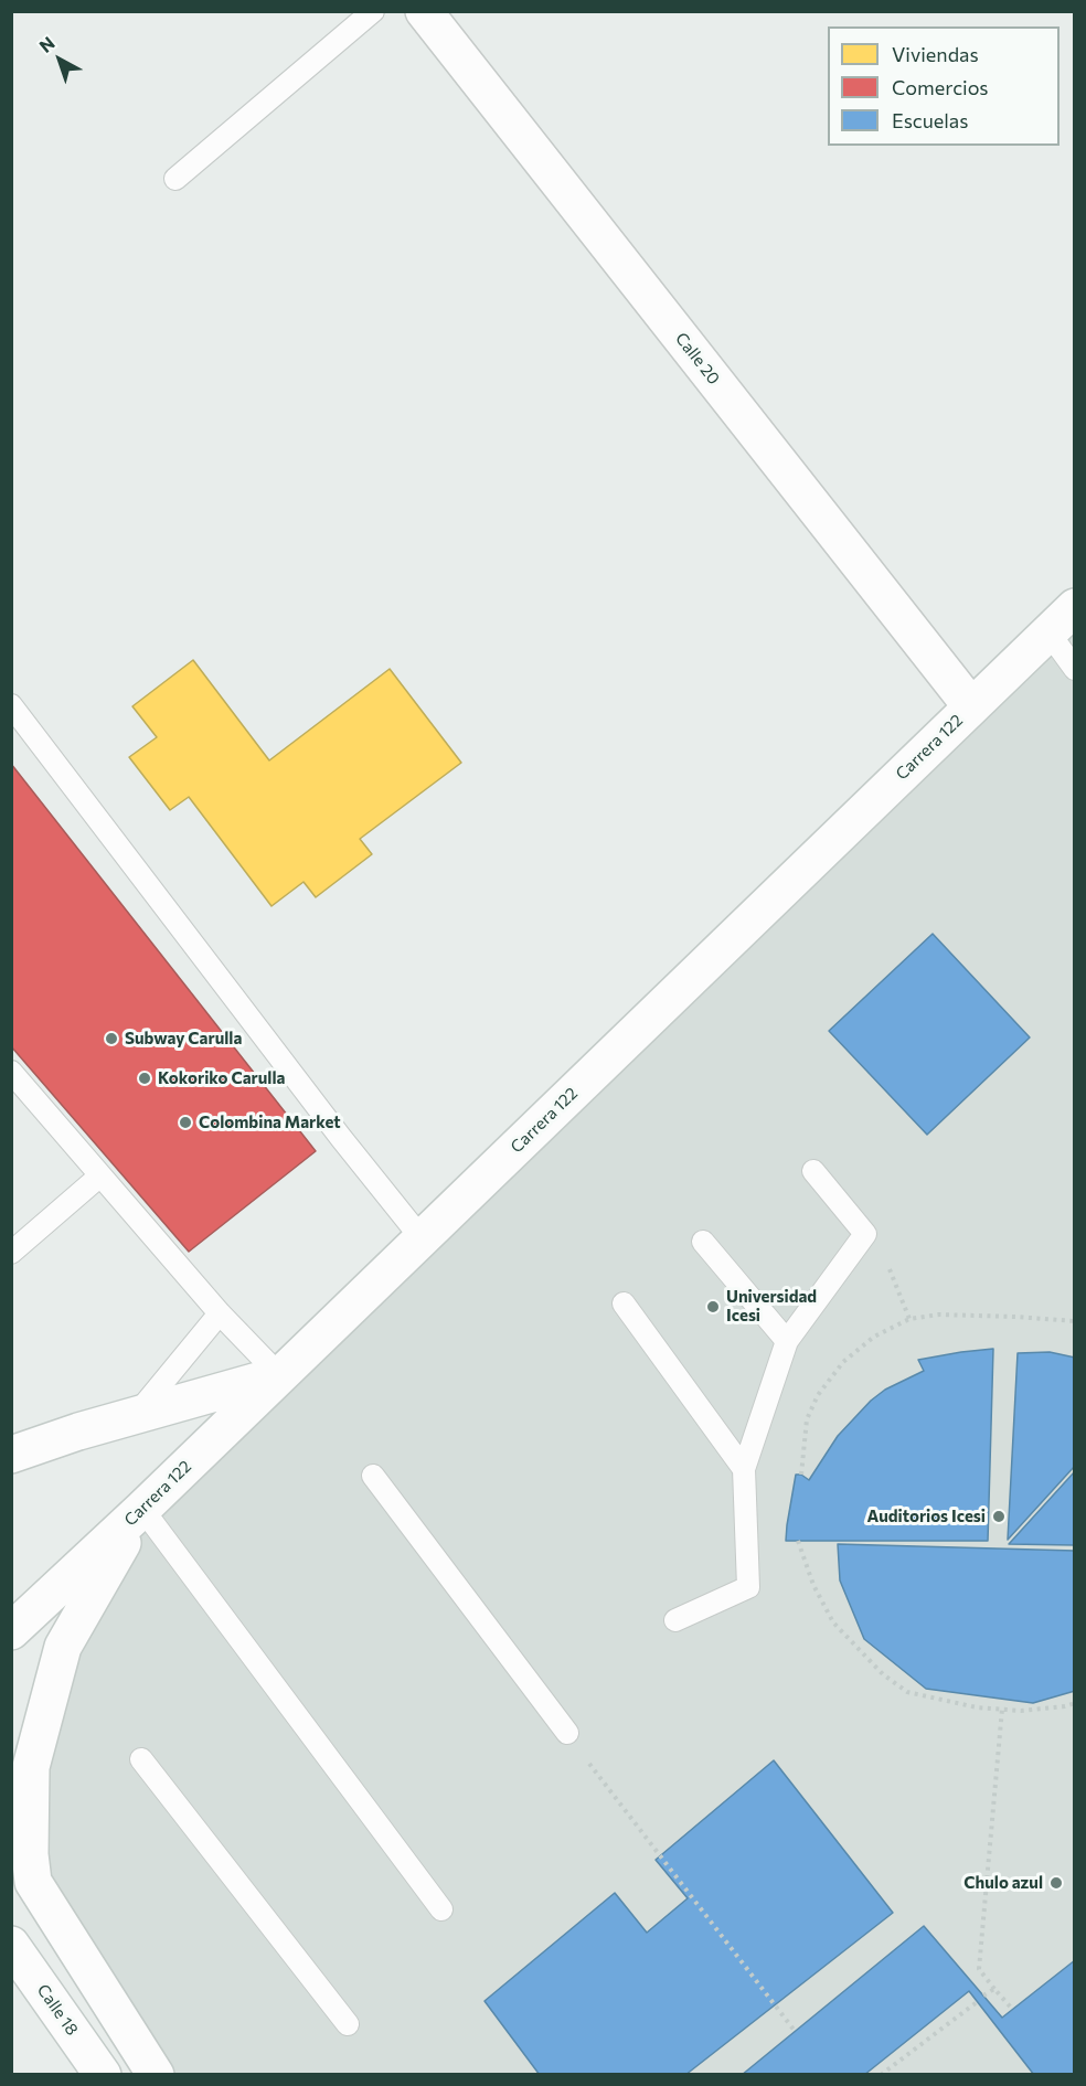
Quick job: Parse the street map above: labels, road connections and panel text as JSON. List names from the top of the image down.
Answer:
{
  "streets": {
    "street": ["Calle 20", "Carrera 122", "Calle 18"]
  },
  "crossings": [
    ["Calle 20", "Carrera 122"]
  ],
  "places": [
    "Subway Carulla",
    "Kokoriko Carulla",
    "Colombina Market",
    "Universidad Icesi",
    "Auditorios Icesi",
    "Chulo azul"
  ],
  "legend": ["Viviendas", "Comercios", "Escuelas"],
  "north": "top left"
}
